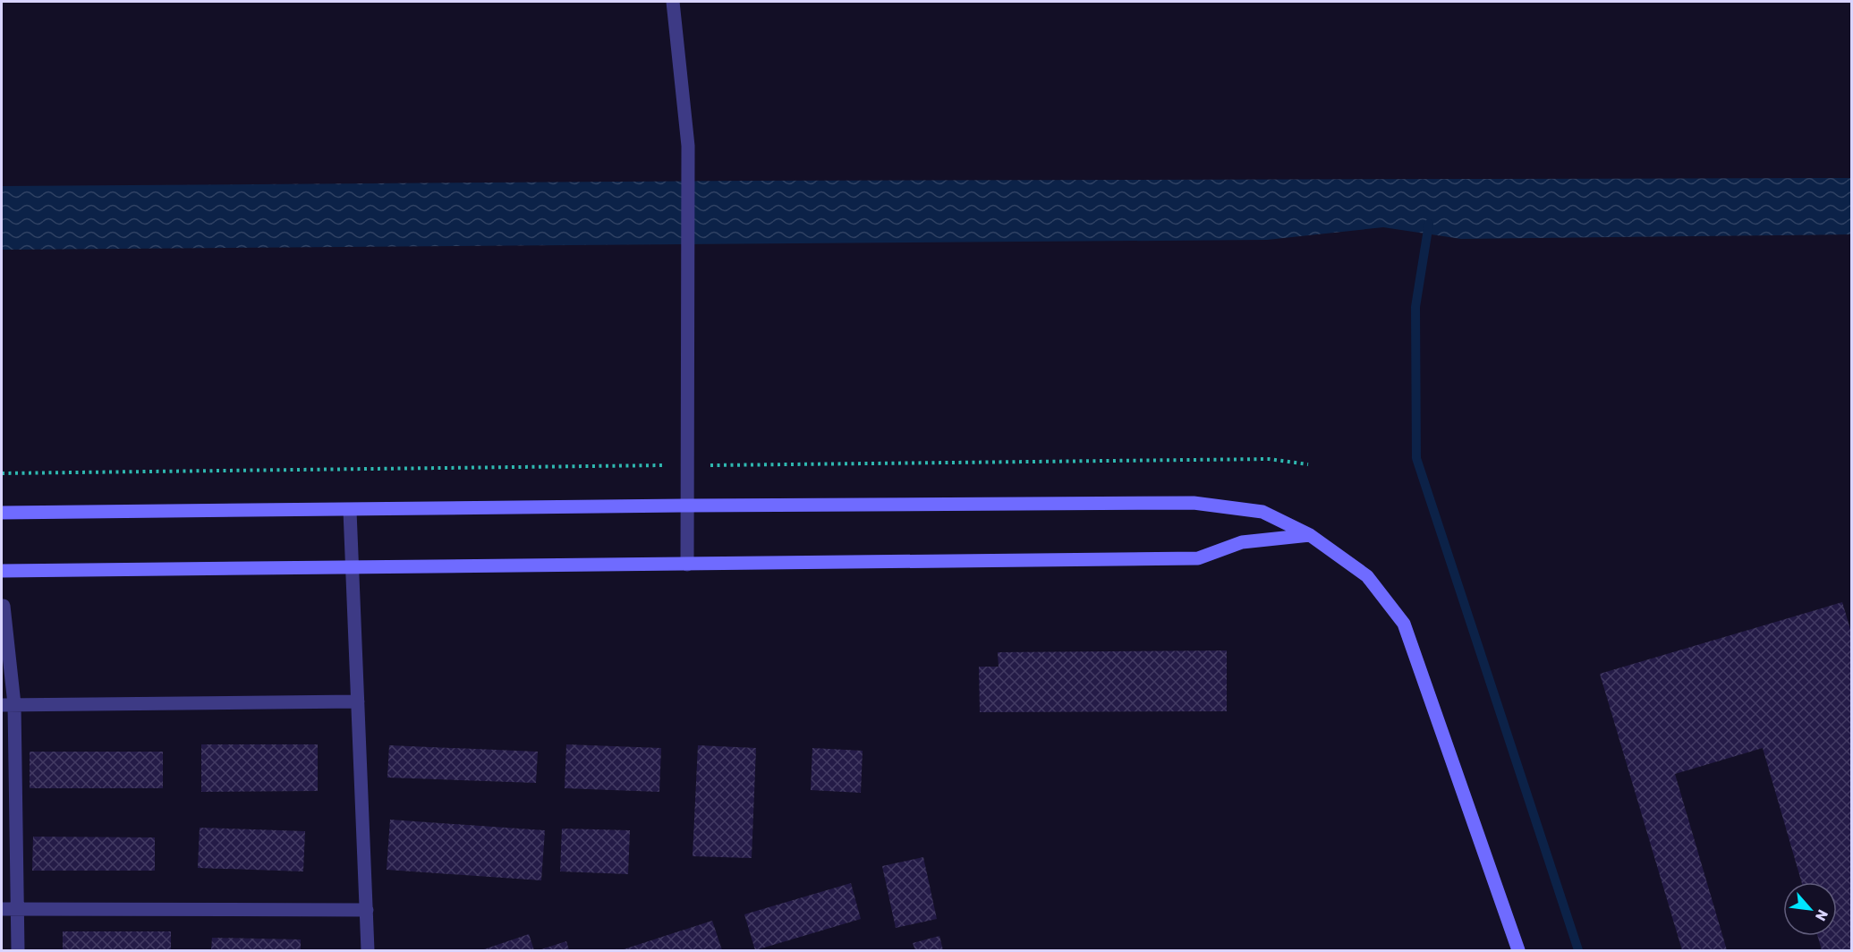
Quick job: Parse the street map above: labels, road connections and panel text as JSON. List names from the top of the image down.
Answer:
{
  "north": "bottom right"
}
